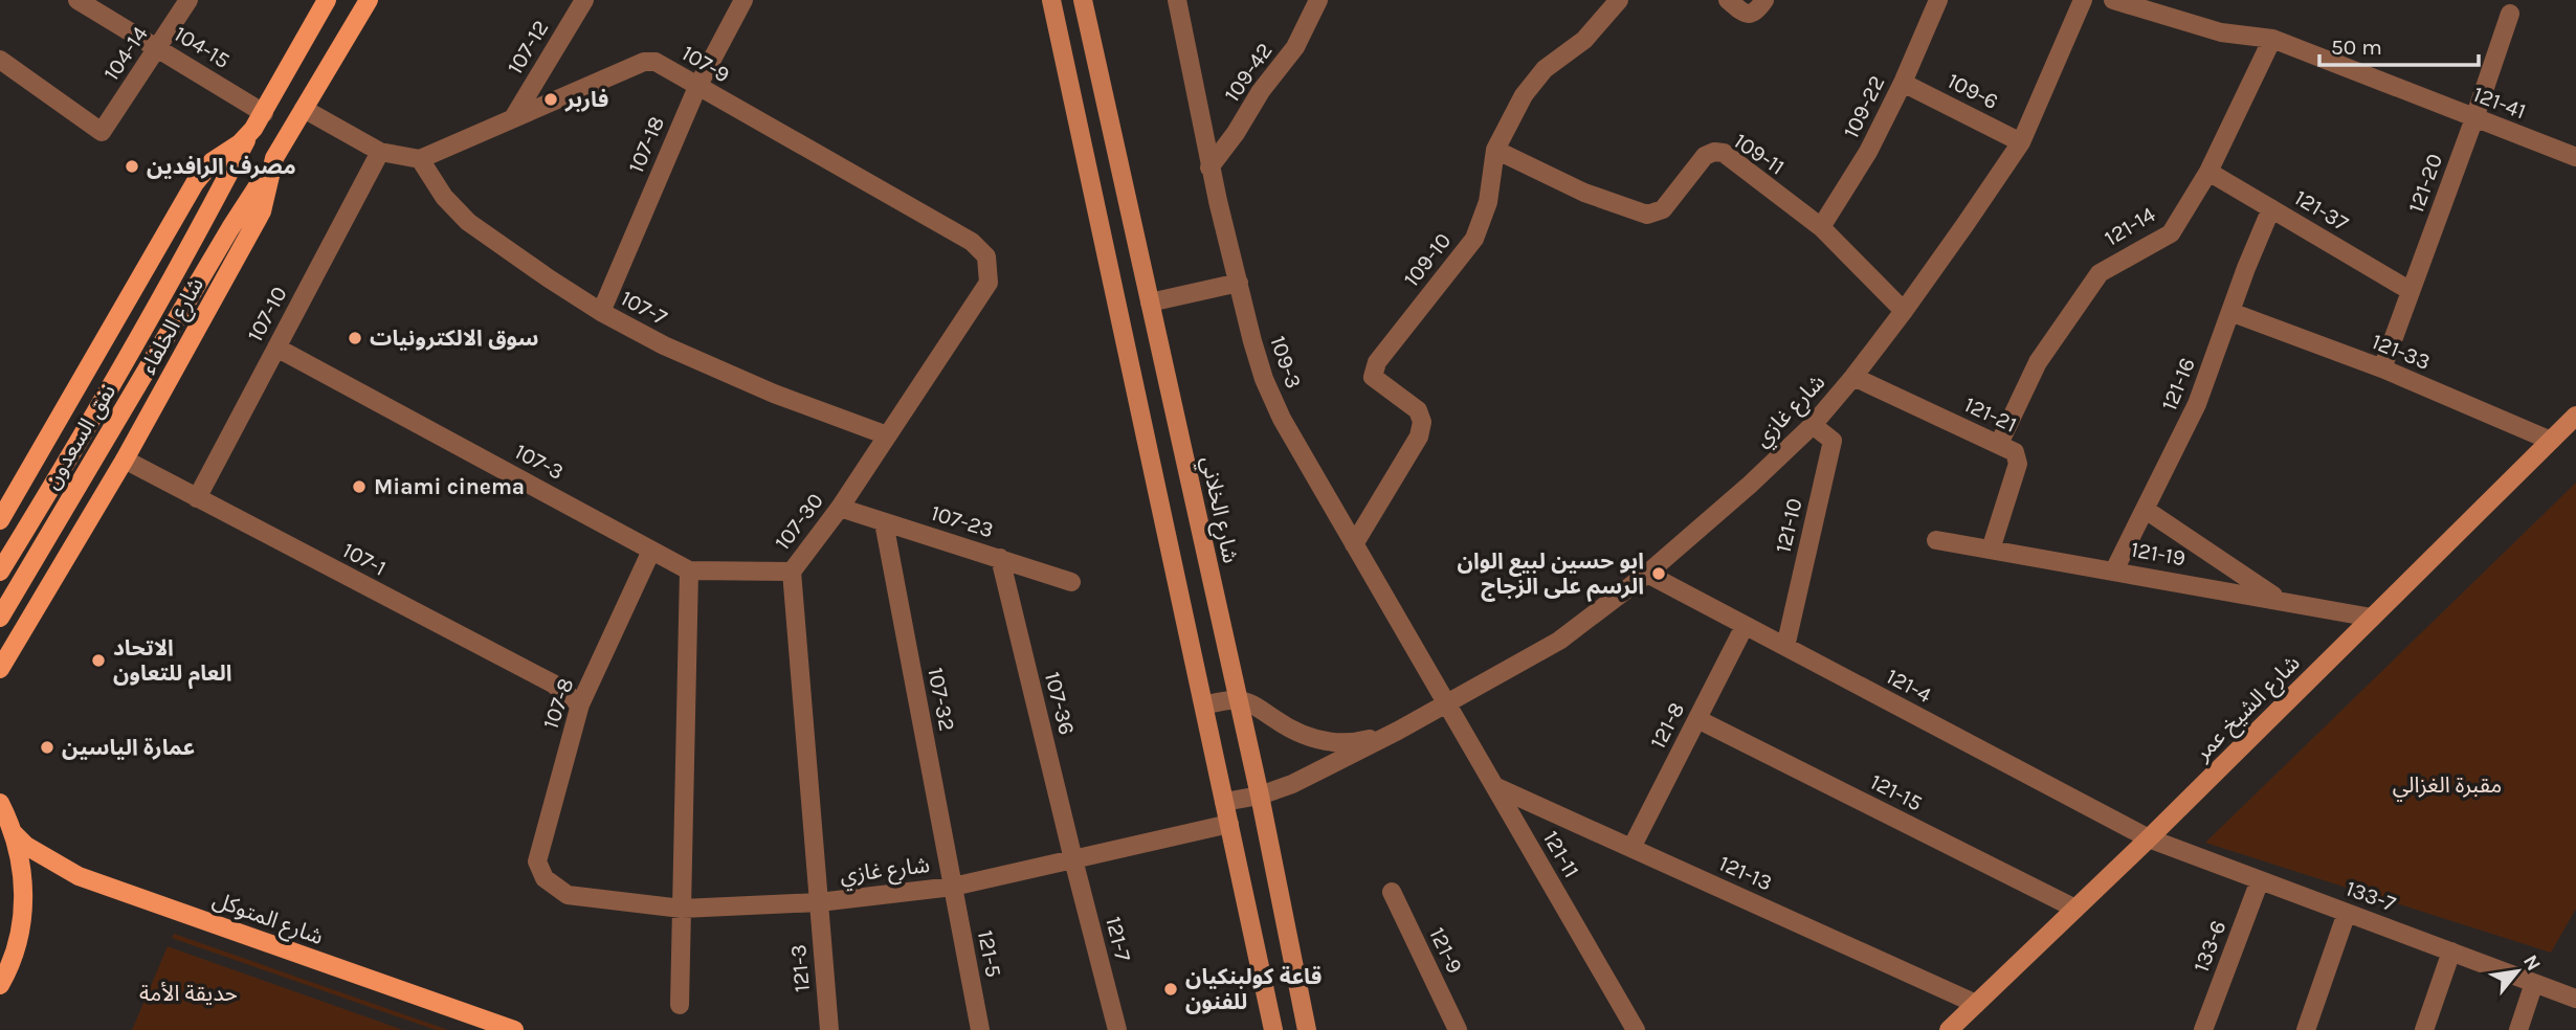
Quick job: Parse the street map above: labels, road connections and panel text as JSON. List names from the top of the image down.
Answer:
{
  "streets": {
    "main road": [
      "شارع الخلفاء",
      "نفق السعدون",
      "شارع الخلاني",
      "شارع الشيخ عمر",
      "شارع المتوكل"
    ],
    "street": [
      "104-15",
      "107-12",
      "104-14",
      "107-9",
      "109-42",
      "109-6",
      "121-41",
      "109-22",
      "107-18",
      "109-11",
      "121-20",
      "121-37",
      "121-14",
      "109-10",
      "107-7",
      "107-10",
      "121-33",
      "109-3",
      "121-16",
      "شارع غازي",
      "121-21",
      "107-3",
      "107-30",
      "107-23",
      "121-10",
      "121-19",
      "107-1",
      "121-4",
      "107-32",
      "107-8",
      "107-36",
      "121-8",
      "121-15",
      "121-11",
      "121-13",
      "133-7",
      "121-7",
      "133-6",
      "121-9",
      "121-5",
      "121-3"
    ]
  },
  "crossings": [
    ["104-15", "104-14"],
    ["107-12", "107-9"],
    ["107-9", "107-18"],
    ["107-9", "107-7"],
    ["107-9", "107-30"],
    ["109-42", "109-3"],
    ["109-6", "109-22"],
    ["109-6", "شارع غازي"],
    ["121-41", "121-20"],
    ["121-41", "121-14"],
    ["109-22", "109-11"],
    ["107-18", "107-7"],
    ["109-11", "109-10"],
    ["109-11", "شارع غازي"],
    ["121-20", "121-37"],
    ["121-20", "121-33"],
    ["121-37", "121-14"],
    ["121-37", "121-16"],
    ["121-14", "121-21"],
    ["109-10", "109-3"],
    ["107-7", "107-30"],
    ["107-10", "107-3"],
    ["107-10", "107-1"],
    ["شارع الخلفاء", "نفق السعدون"],
    ["شارع الخلفاء", "107-1"],
    ["121-33", "121-16"],
    ["121-33", "شارع الشيخ عمر"],
    ["109-3", "شارع غازي"],
    ["109-3", "121-11"],
    ["121-16", "121-19"],
    ["شارع غازي", "121-21"],
    ["شارع غازي", "شارع الخلاني"],
    ["شارع غازي", "107-30"],
    ["شارع غازي", "121-10"],
    ["شارع غازي", "121-4"],
    ["شارع غازي", "107-32"],
    ["شارع غازي", "107-8"],
    ["شارع غازي", "107-36"],
    ["شارع غازي", "121-11"],
    ["شارع غازي", "121-7"],
    ["شارع غازي", "121-5"],
    ["شارع غازي", "121-3"],
    ["121-21", "121-19"],
    ["107-3", "107-30"],
    ["107-3", "107-8"],
    ["107-30", "107-23"],
    ["107-30", "121-3"],
    ["107-23", "107-32"],
    ["107-23", "107-36"],
    ["121-10", "121-4"],
    ["121-19", "شارع الشيخ عمر"],
    ["107-1", "107-8"],
    ["121-4", "شارع الشيخ عمر"],
    ["121-4", "121-8"],
    ["121-4", "133-7"],
    ["107-32", "121-5"],
    ["107-36", "121-7"],
    ["شارع الشيخ عمر", "121-15"],
    ["شارع الشيخ عمر", "121-13"],
    ["شارع الشيخ عمر", "133-7"],
    ["121-8", "121-15"],
    ["121-8", "121-13"],
    ["121-11", "121-13"],
    ["133-7", "133-6"]
  ],
  "parks": ["مقبرة الغزالي", "حديقة الأمة"],
  "places": [
    "فاربر",
    "مصرف الرافدين",
    "سوق الالكترونيات",
    "Miami cinema",
    "ابو حسين لبيع الوان الرسم على الزجاج",
    "الاتحاد العام للتعاون",
    "عمارة الياسين",
    "قاعة كولبنكيان للفنون"
  ],
  "scale_bar": "50 m",
  "north": "top right"
}
